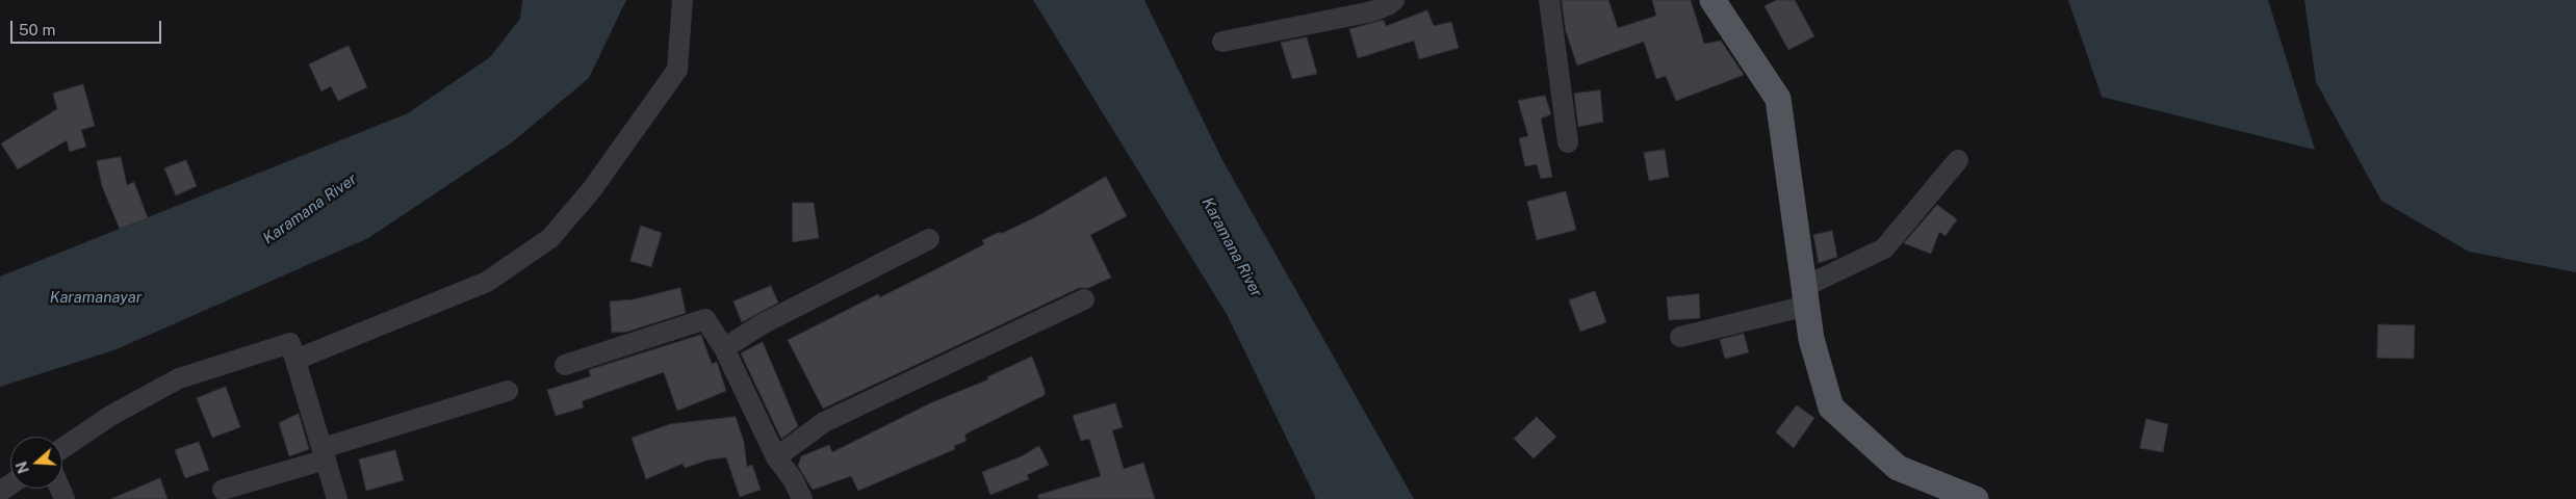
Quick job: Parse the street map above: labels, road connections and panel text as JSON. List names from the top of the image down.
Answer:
{
  "water": ["Karamana River", "Karamanayar"],
  "scale_bar": "50 m",
  "north": "left"
}
